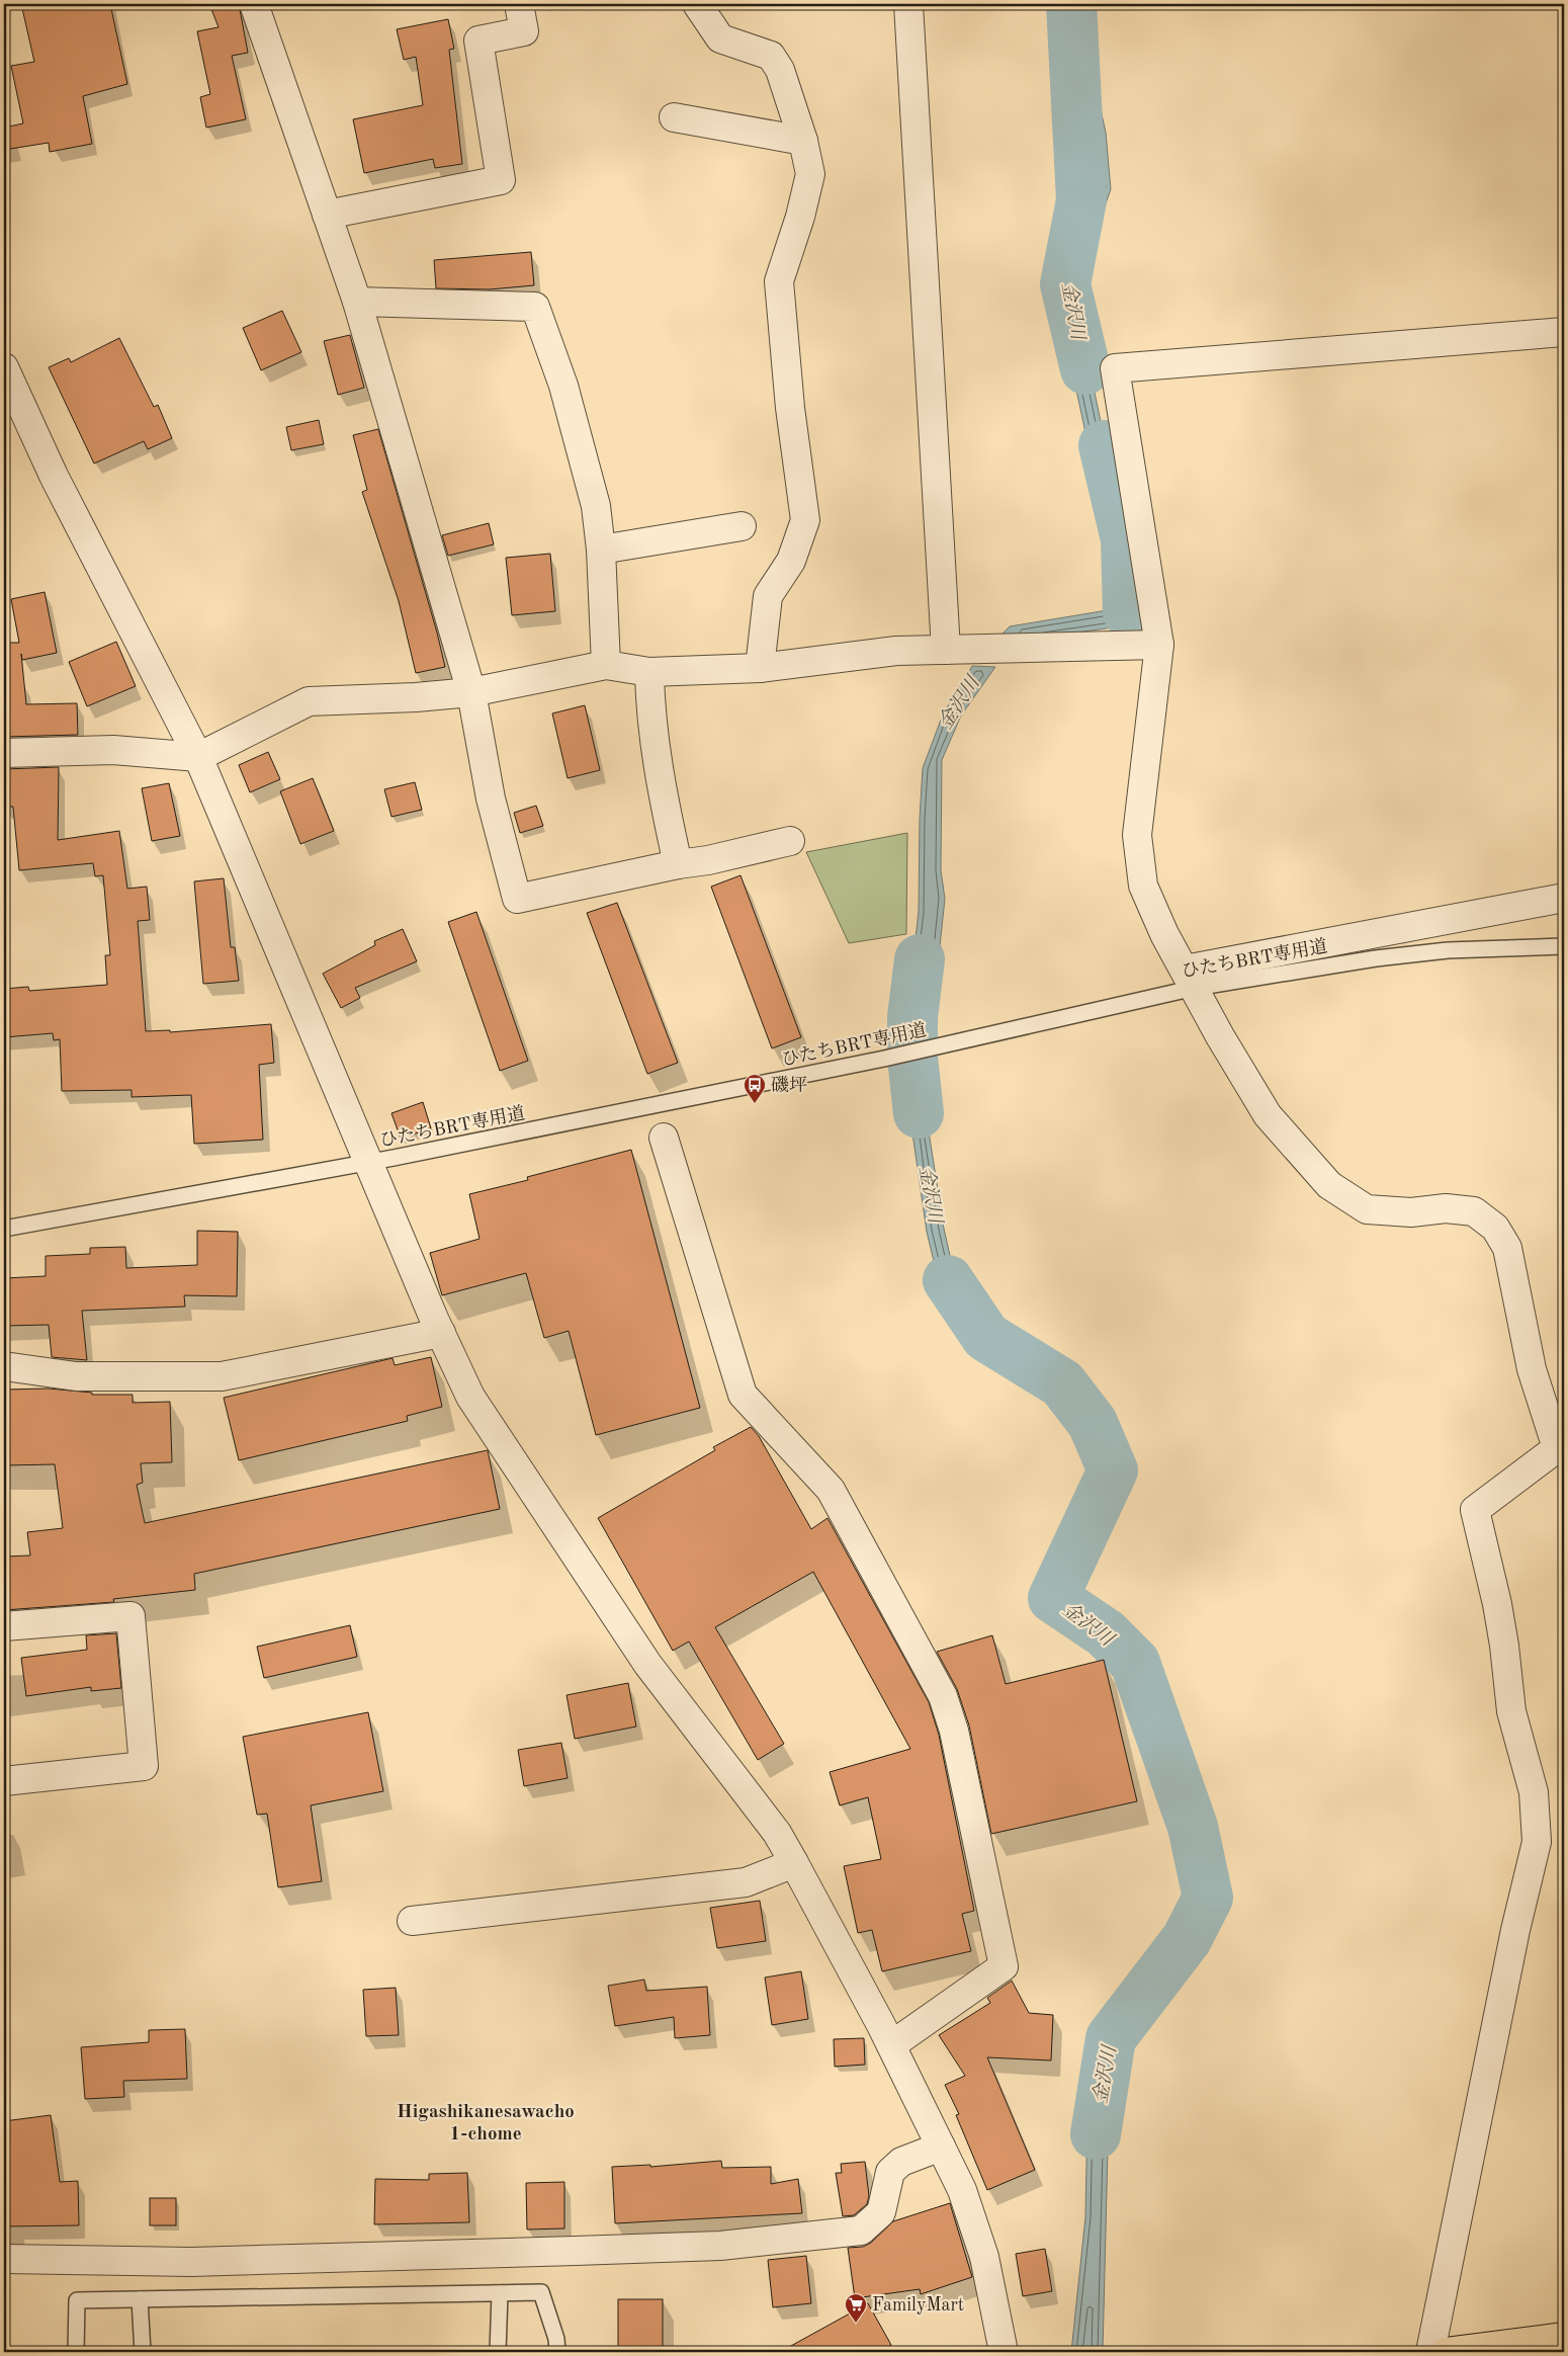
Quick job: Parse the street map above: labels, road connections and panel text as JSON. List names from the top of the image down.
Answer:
{
  "streets": {
    "lane": ["ひたちBRT専用道"]
  },
  "districts": ["Higashikanesawacho 1-chome"],
  "water": ["金沢川"],
  "places": {
    "bus stop": ["磯坪"],
    "supermarket": ["FamilyMart"]
  }
}
